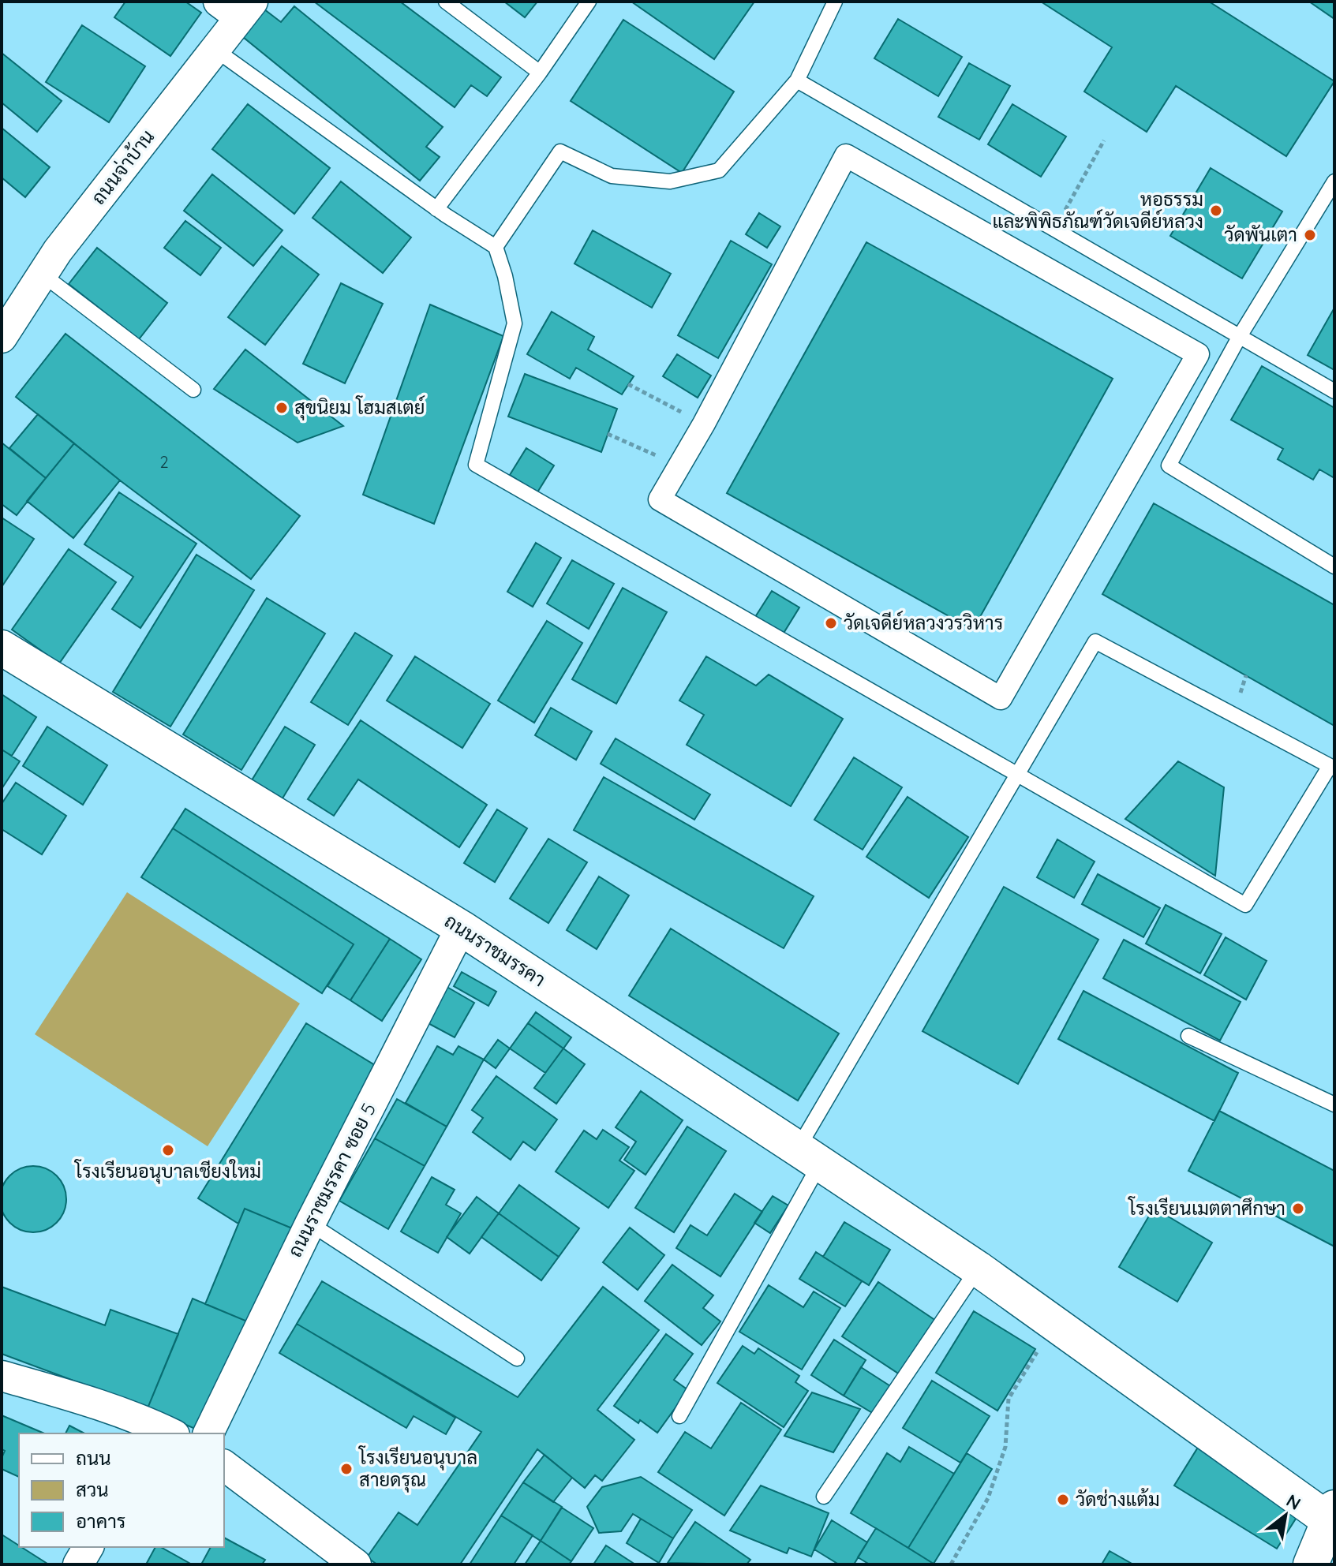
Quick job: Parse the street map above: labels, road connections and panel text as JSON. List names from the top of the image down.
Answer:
{
  "streets": {
    "street": ["ถนนจ่าบ้าน", "ถนนราชมรรคา", "ถนนราชมรรคา ซอย 5"]
  },
  "crossings": [
    ["ถนนราชมรรคา", "ถนนราชมรรคา ซอย 5"]
  ],
  "places": [
    "หอธรรม และพิพิธภัณฑ์วัดเจดีย์หลวง",
    "วัดพันเตา",
    "สุขนิยม โฮมสเตย์",
    "วัดเจดีย์หลวงวรวิหาร",
    "โรงเรียนอนุบาลเชียงใหม่",
    "โรงเรียนเมตตาศึกษา",
    "โรงเรียนอนุบาล สายดรุณ",
    "วัดช่างแต้ม"
  ],
  "house_numbers": ["2"],
  "legend": ["ถนน", "สวน", "อาคาร"],
  "north": "top right"
}
